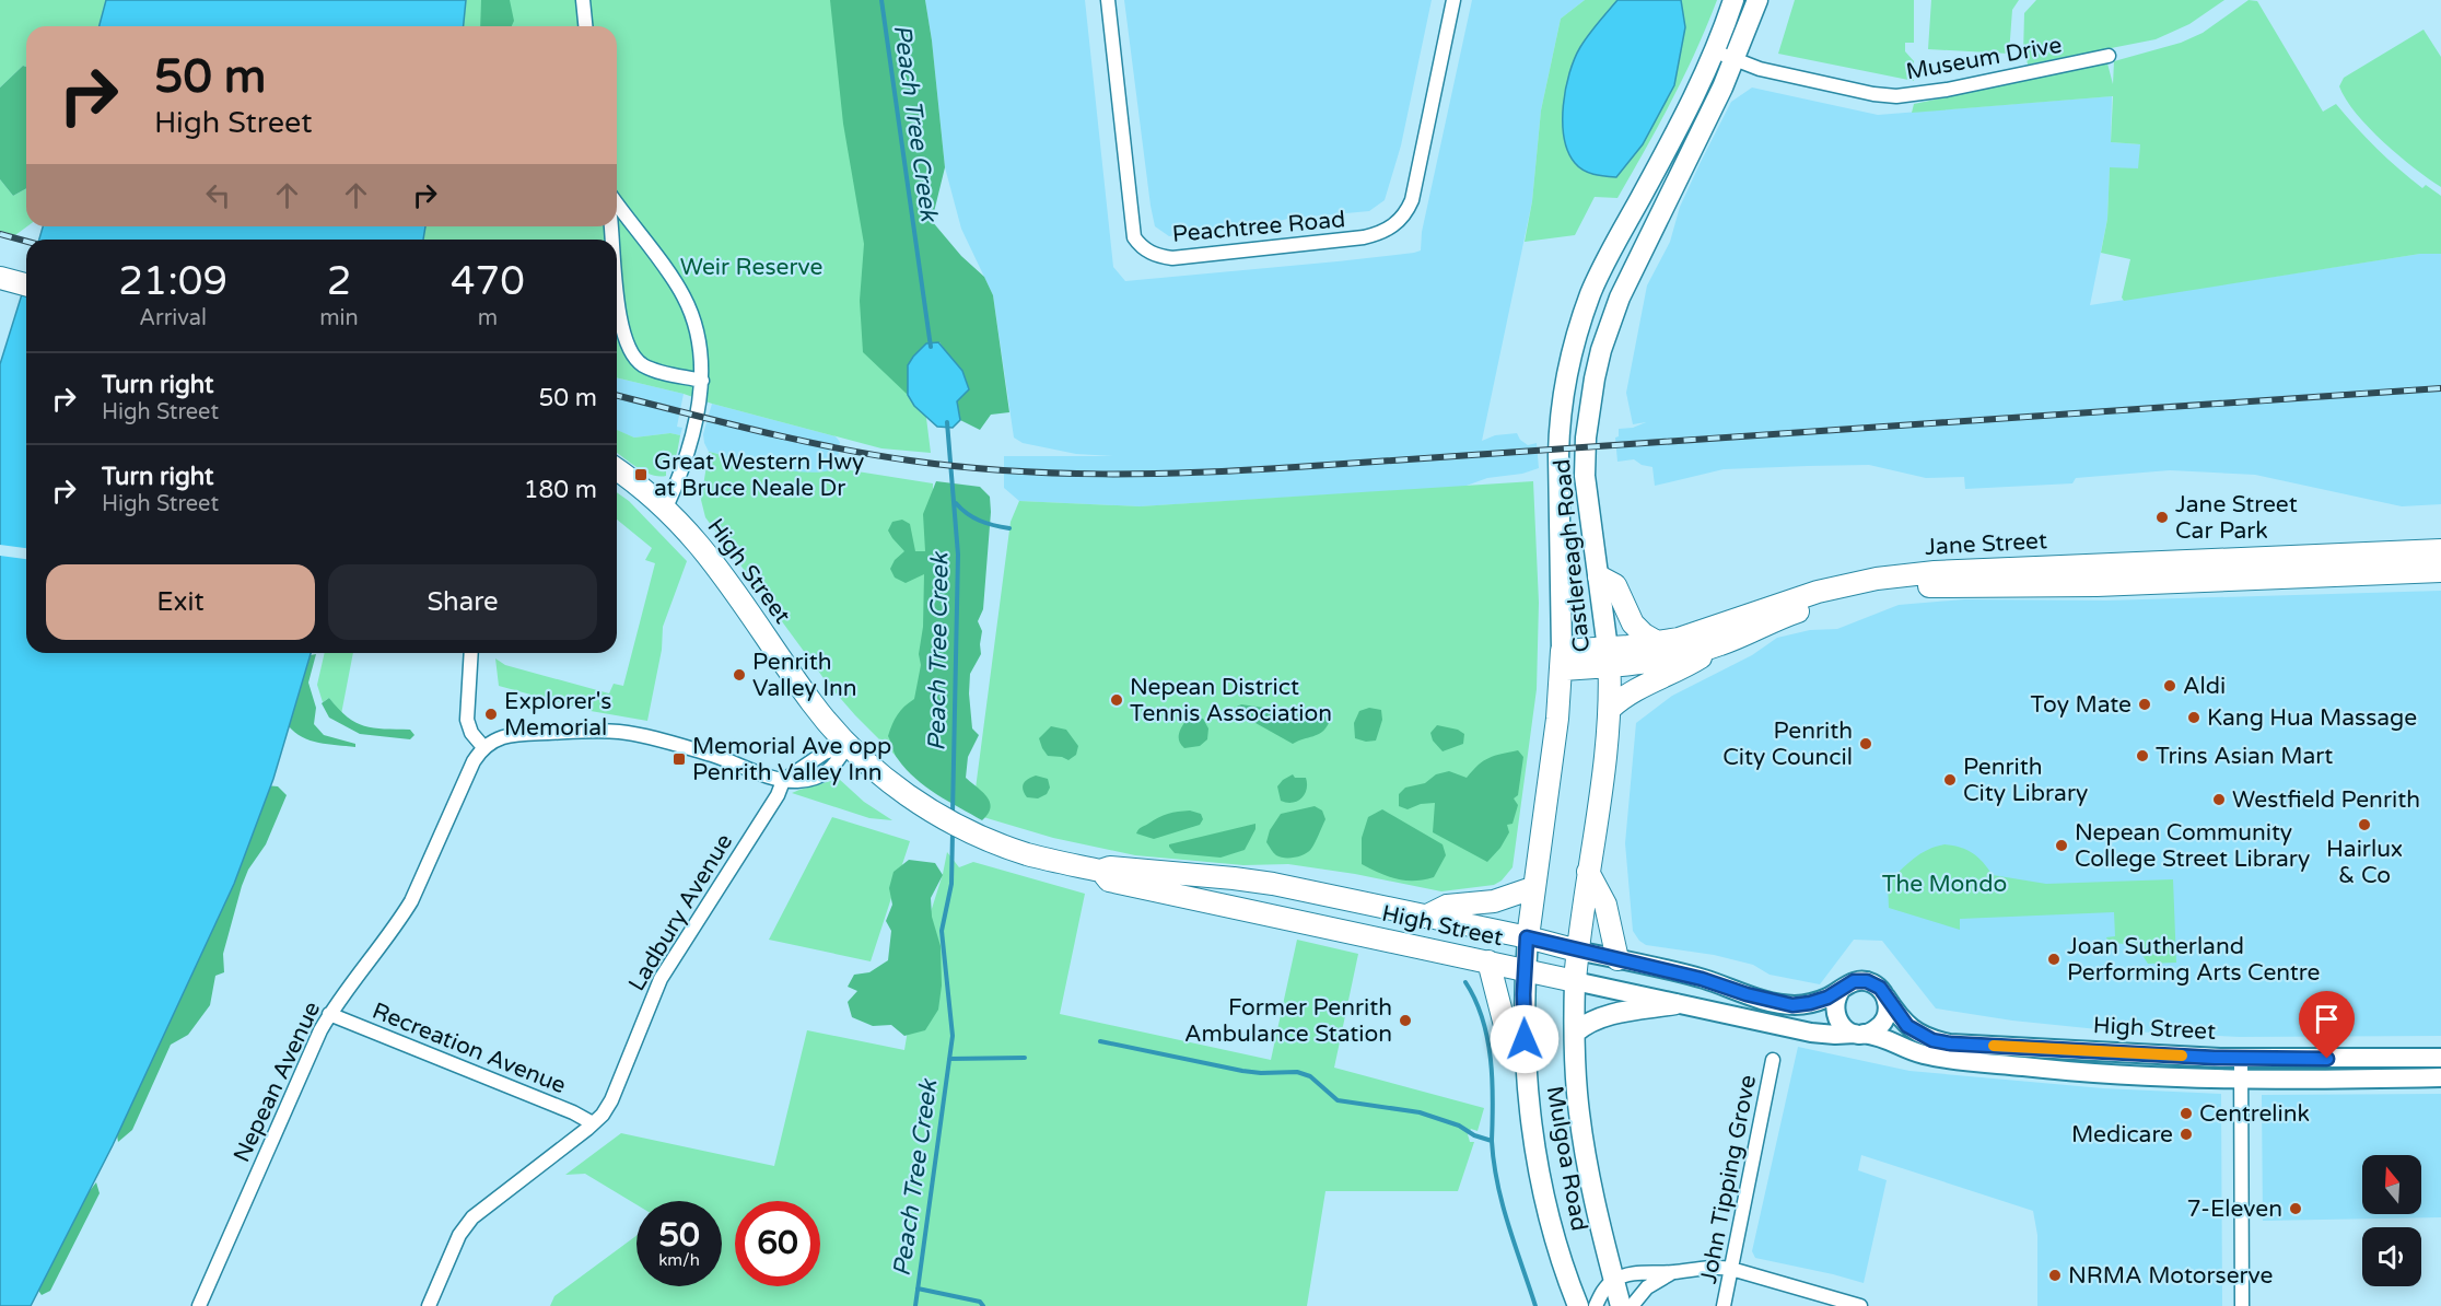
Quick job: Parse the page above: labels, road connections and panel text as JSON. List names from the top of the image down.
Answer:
{
  "streets": {
    "highway": ["Jane Street", "Castlereagh Road", "High Street"],
    "main road": ["Mulgoa Road"],
    "street": [
      "Museum Drive",
      "Peachtree Road",
      "Ladbury Avenue",
      "Recreation Avenue",
      "Nepean Avenue",
      "John Tipping Grove"
    ]
  },
  "crossings": [
    ["Museum Drive", "Castlereagh Road"],
    ["Jane Street", "Castlereagh Road"],
    ["Castlereagh Road", "High Street"],
    ["Castlereagh Road", "Mulgoa Road"],
    ["High Street", "Mulgoa Road"],
    ["Ladbury Avenue", "Recreation Avenue"],
    ["Recreation Avenue", "Nepean Avenue"]
  ],
  "water": ["Peach Tree Creek"],
  "parks": ["Weir Reserve", "The Mondo"],
  "places": {
    "transit": ["Great Western Hwy at Bruce Neale Dr", "Memorial Ave opp Penrith Valley Inn"],
    "other": [
      "Jane Street Car Park",
      "Penrith Valley Inn",
      "Aldi",
      "Nepean District Tennis Association",
      "Toy Mate",
      "Explorer's Memorial",
      "Kang Hua Massage",
      "Penrith City Council",
      "Trins Asian Mart",
      "Penrith City Library",
      "Westfield Penrith",
      "Hairlux & Co",
      "Nepean Community College Street Library",
      "Joan Sutherland Performing Arts Centre",
      "Former Penrith Ambulance Station",
      "Centrelink",
      "Medicare",
      "7-Eleven",
      "NRMA Motorserve"
    ]
  },
  "north": "top",
  "page": {
    "turn": ["50 m", "High Street"],
    "eta": [
      "21:09",
      "Arrival",
      "2",
      "min",
      "470",
      "m"
    ],
    "list": [
      {
        "name": "Turn right",
        "note": "High Street",
        "value": "50 m"
      },
      {
        "name": "Turn right",
        "note": "High Street",
        "value": "180 m"
      }
    ],
    "buttons": ["Exit", "Share"],
    "speed": "50 km/h",
    "limit": "60"
  }
}
